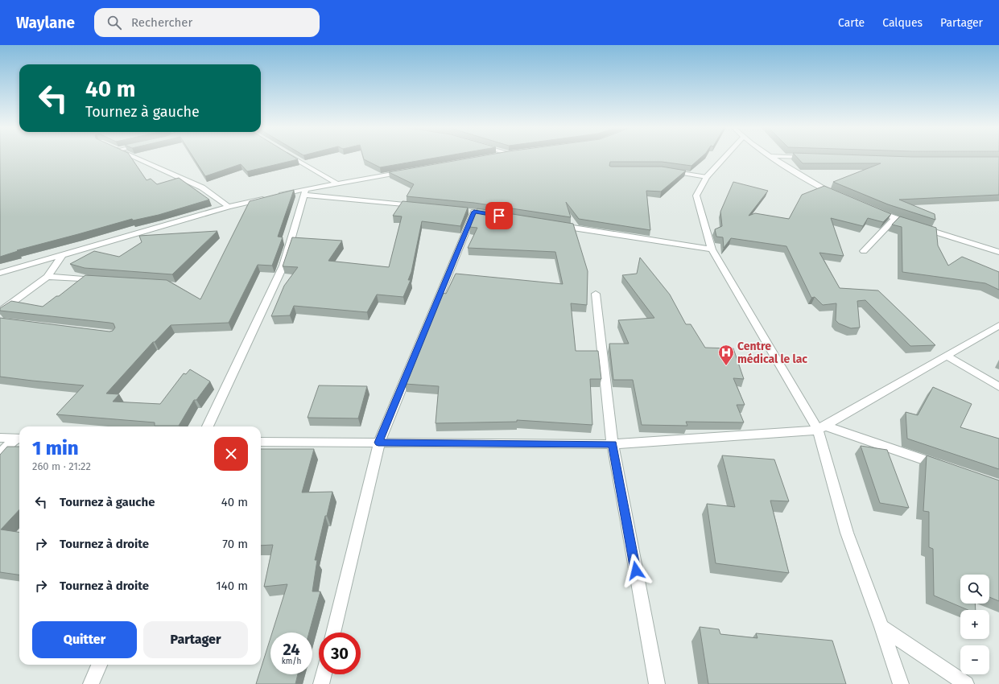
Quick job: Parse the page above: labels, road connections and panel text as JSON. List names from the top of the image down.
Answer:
{
  "places": {
    "hospital": ["Centre médical le lac"]
  },
  "page": {
    "header": "Waylane",
    "search": "Rechercher",
    "nav": ["Carte", "Calques", "Partager"],
    "turn": ["40 m", "Tournez à gauche"],
    "heading": ["1 min", "260 m · 21:22"],
    "list": [
      {
        "name": "Tournez à gauche",
        "value": "40 m"
      },
      {
        "name": "Tournez à droite",
        "value": "70 m"
      },
      {
        "name": "Tournez à droite",
        "value": "140 m"
      }
    ],
    "map_buttons": ["+", "−"],
    "buttons": ["Quitter", "Partager"],
    "speed": "24 km/h",
    "limit": "30"
  }
}
